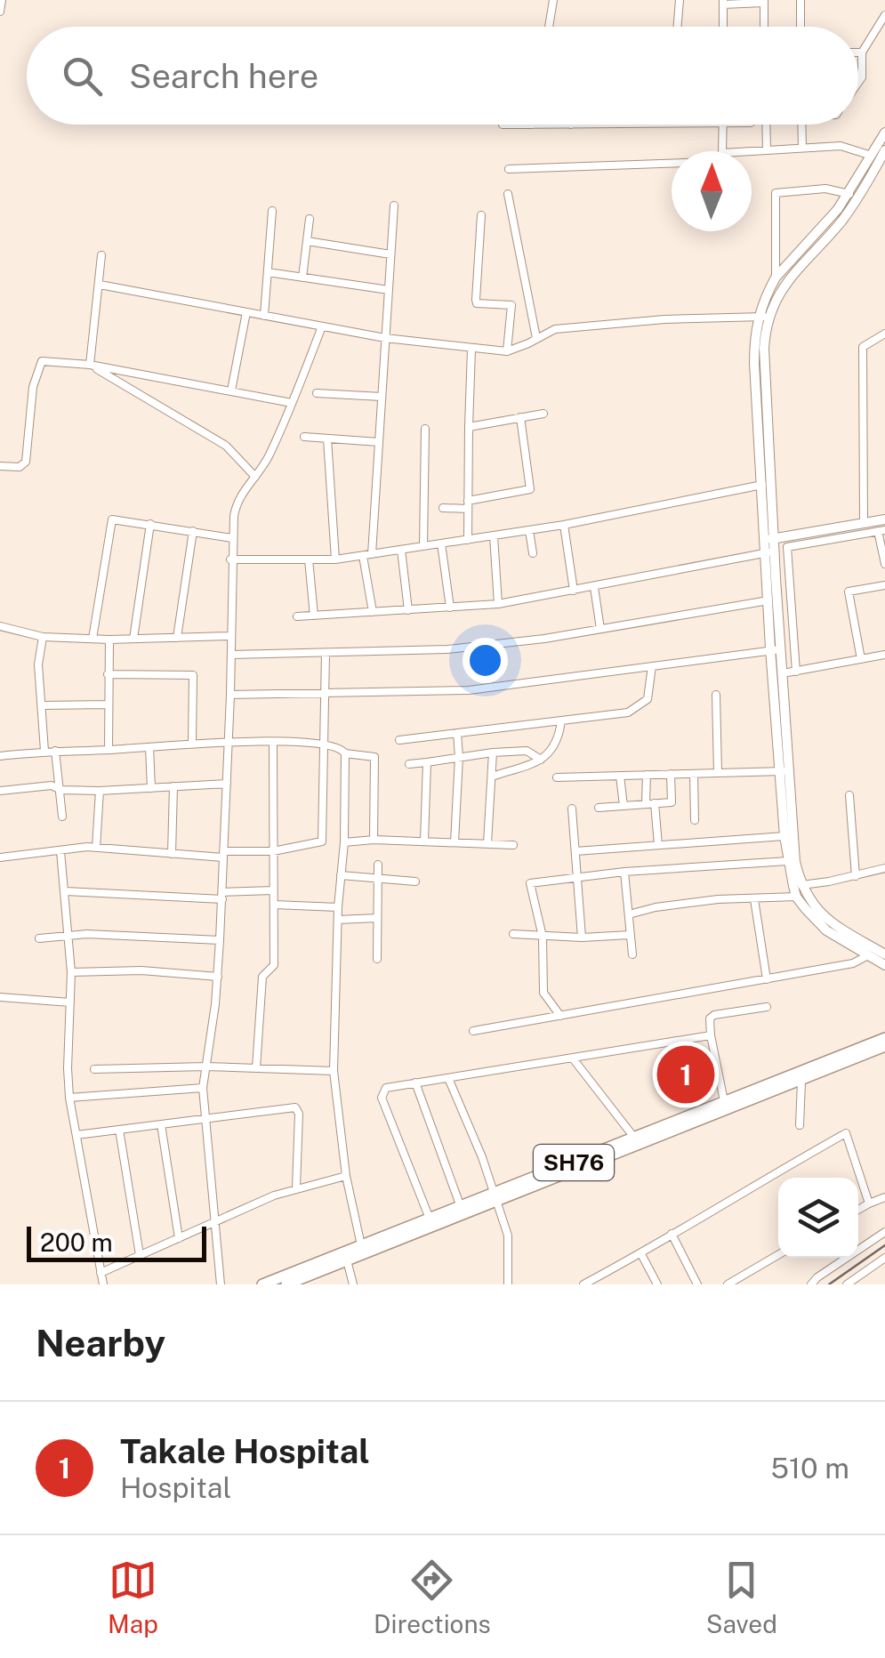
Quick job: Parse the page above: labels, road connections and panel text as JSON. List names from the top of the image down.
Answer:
{
  "streets": {
    "main road": ["SH76"]
  },
  "scale_bar": "200 m",
  "north": "top",
  "page": {
    "search": "Search here",
    "pins": "1",
    "scale": "200 m",
    "heading": "Nearby",
    "list": [
      {
        "mark": "1",
        "name": "Takale Hospital",
        "note": "Hospital",
        "value": "510 m"
      }
    ],
    "nav": ["Map", "Directions", "Saved"]
  }
}
